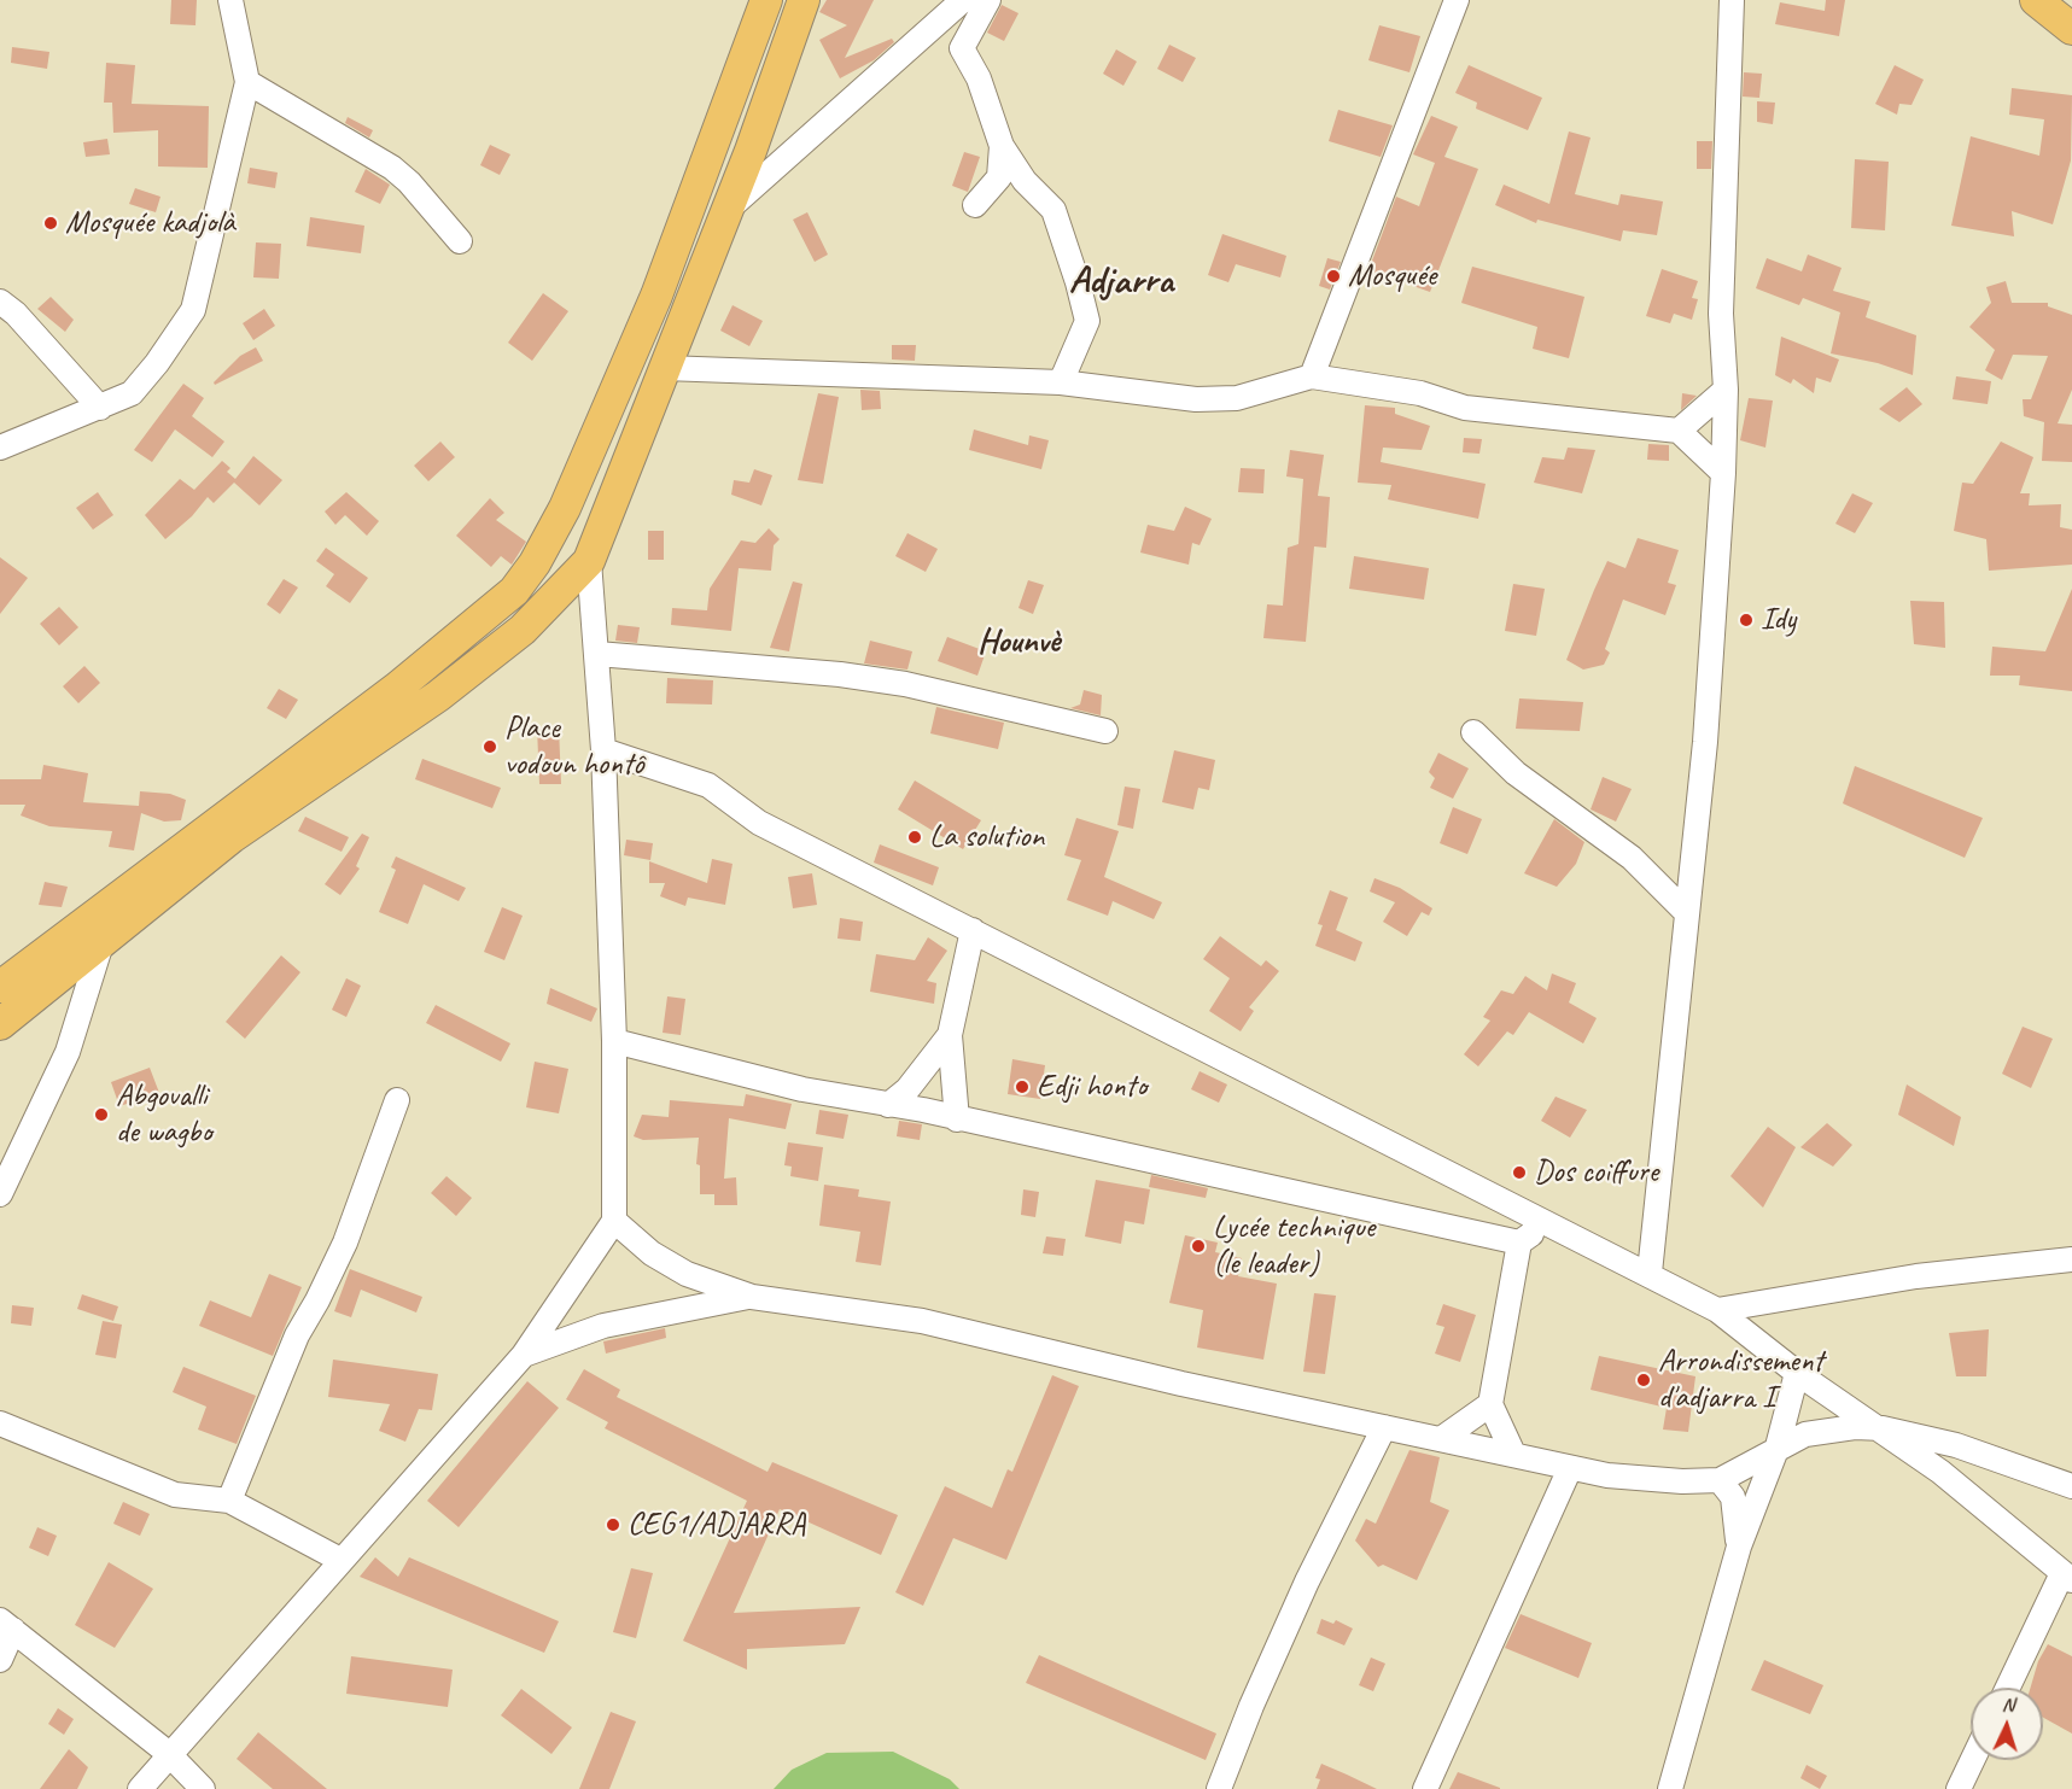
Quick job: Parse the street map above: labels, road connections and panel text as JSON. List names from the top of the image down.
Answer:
{
  "districts": ["Adjarra", "Hounvè"],
  "places": [
    "Mosquée kadjolà",
    "Mosquée",
    "Idy",
    "Place vodoun hontô",
    "La solution",
    "Edji honto",
    "Abgovalli de wagbo",
    "Dos coiffure",
    "Lycée technique (le leader)",
    "Arrondissement d'adjarra I",
    "CEG1/ADJARRA"
  ],
  "north": "top"
}
